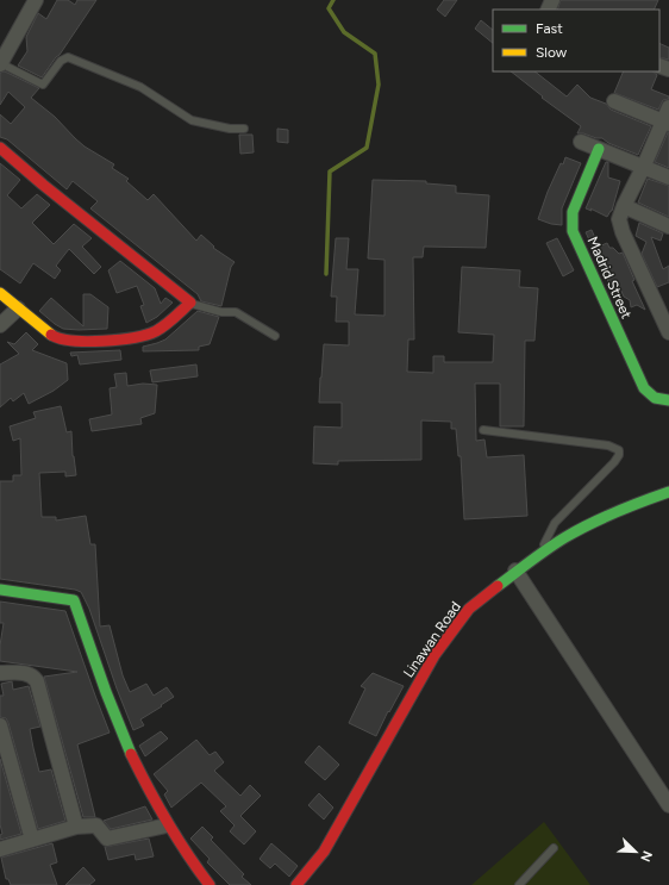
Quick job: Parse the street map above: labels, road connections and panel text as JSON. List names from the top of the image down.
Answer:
{
  "streets": {
    "street": ["Madrid Street", "Linawan Road"]
  },
  "legend": ["Fast", "Slow"],
  "north": "bottom right"
}
